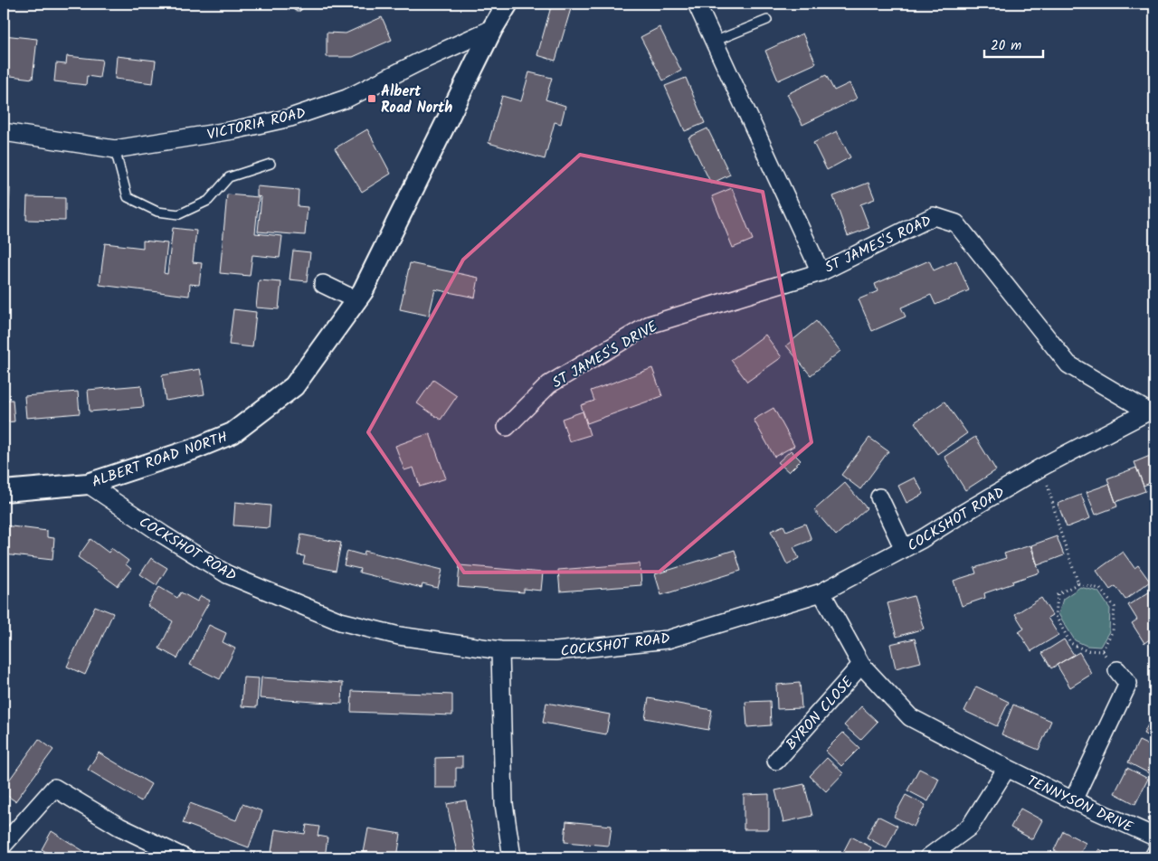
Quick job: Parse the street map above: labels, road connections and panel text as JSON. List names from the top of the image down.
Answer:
{
  "streets": {
    "street": [
      "VICTORIA ROAD",
      "ST JAMES'S ROAD",
      "ST JAMES'S DRIVE",
      "ALBERT ROAD NORTH",
      "COCKSHOT ROAD",
      "BYRON CLOSE",
      "TENNYSON DRIVE"
    ]
  },
  "crossings": [
    ["VICTORIA ROAD", "ALBERT ROAD NORTH"],
    ["ST JAMES'S ROAD", "ST JAMES'S DRIVE"],
    ["ST JAMES'S ROAD", "COCKSHOT ROAD"],
    ["ALBERT ROAD NORTH", "COCKSHOT ROAD"],
    ["COCKSHOT ROAD", "TENNYSON DRIVE"],
    ["BYRON CLOSE", "TENNYSON DRIVE"]
  ],
  "places": {
    "transit": ["Albert Road North"]
  },
  "scale_bar": "20 m"
}
